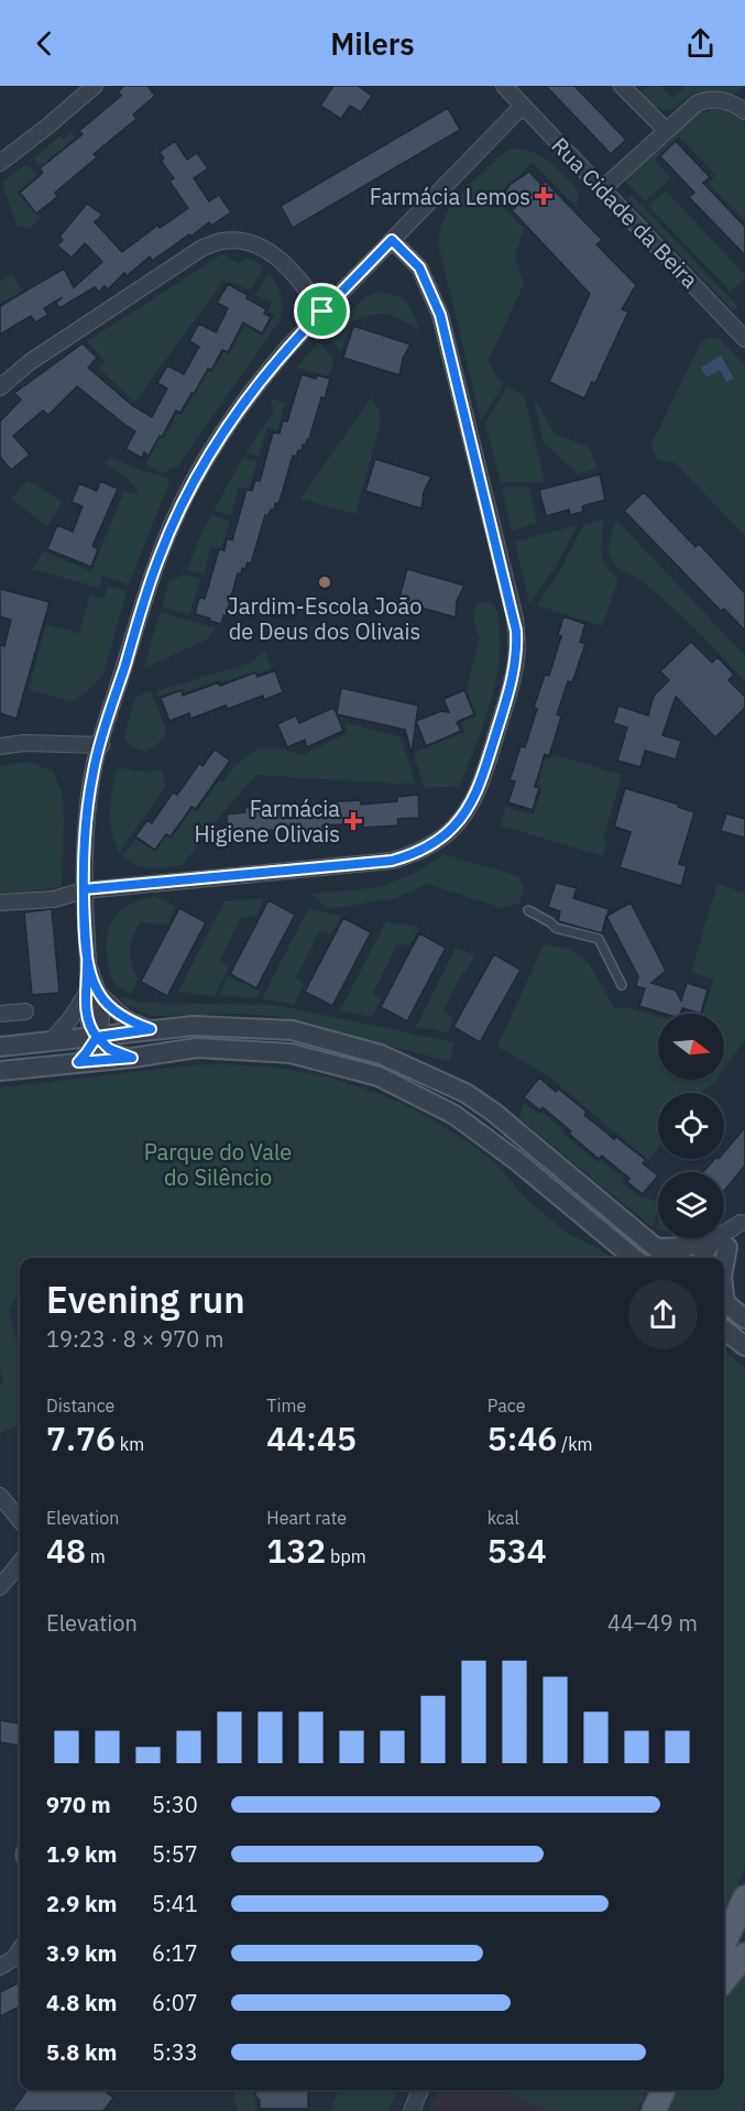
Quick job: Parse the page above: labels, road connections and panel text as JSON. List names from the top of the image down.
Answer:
{
  "streets": {
    "street": ["Rua Cidade da Beira"]
  },
  "parks": ["Parque do Vale do Silêncio"],
  "places": {
    "health": ["Farmácia Lemos", "Farmácia Higiene Olivais"],
    "other": ["Jardim-Escola João de Deus dos Olivais"]
  },
  "north": "right",
  "page": {
    "header": "Milers",
    "heading": ["Evening run", "19:23 · 8 × 970 m"],
    "stats": [
      ["Distance", "7.76 km"],
      ["Time", "44:45"],
      ["Pace", "5:46 /km"],
      ["Elevation", "48 m"],
      ["Heart rate", "132 bpm"],
      ["kcal", "534"]
    ],
    "chart": ["Elevation", "44–49 m"],
    "list": [
      {
        "name": "970 m",
        "note": "5:30"
      },
      {
        "name": "1.9 km",
        "note": "5:57"
      },
      {
        "name": "2.9 km",
        "note": "5:41"
      },
      {
        "name": "3.9 km",
        "note": "6:17"
      },
      {
        "name": "4.8 km",
        "note": "6:07"
      },
      {
        "name": "5.8 km",
        "note": "5:33"
      }
    ]
  }
}
